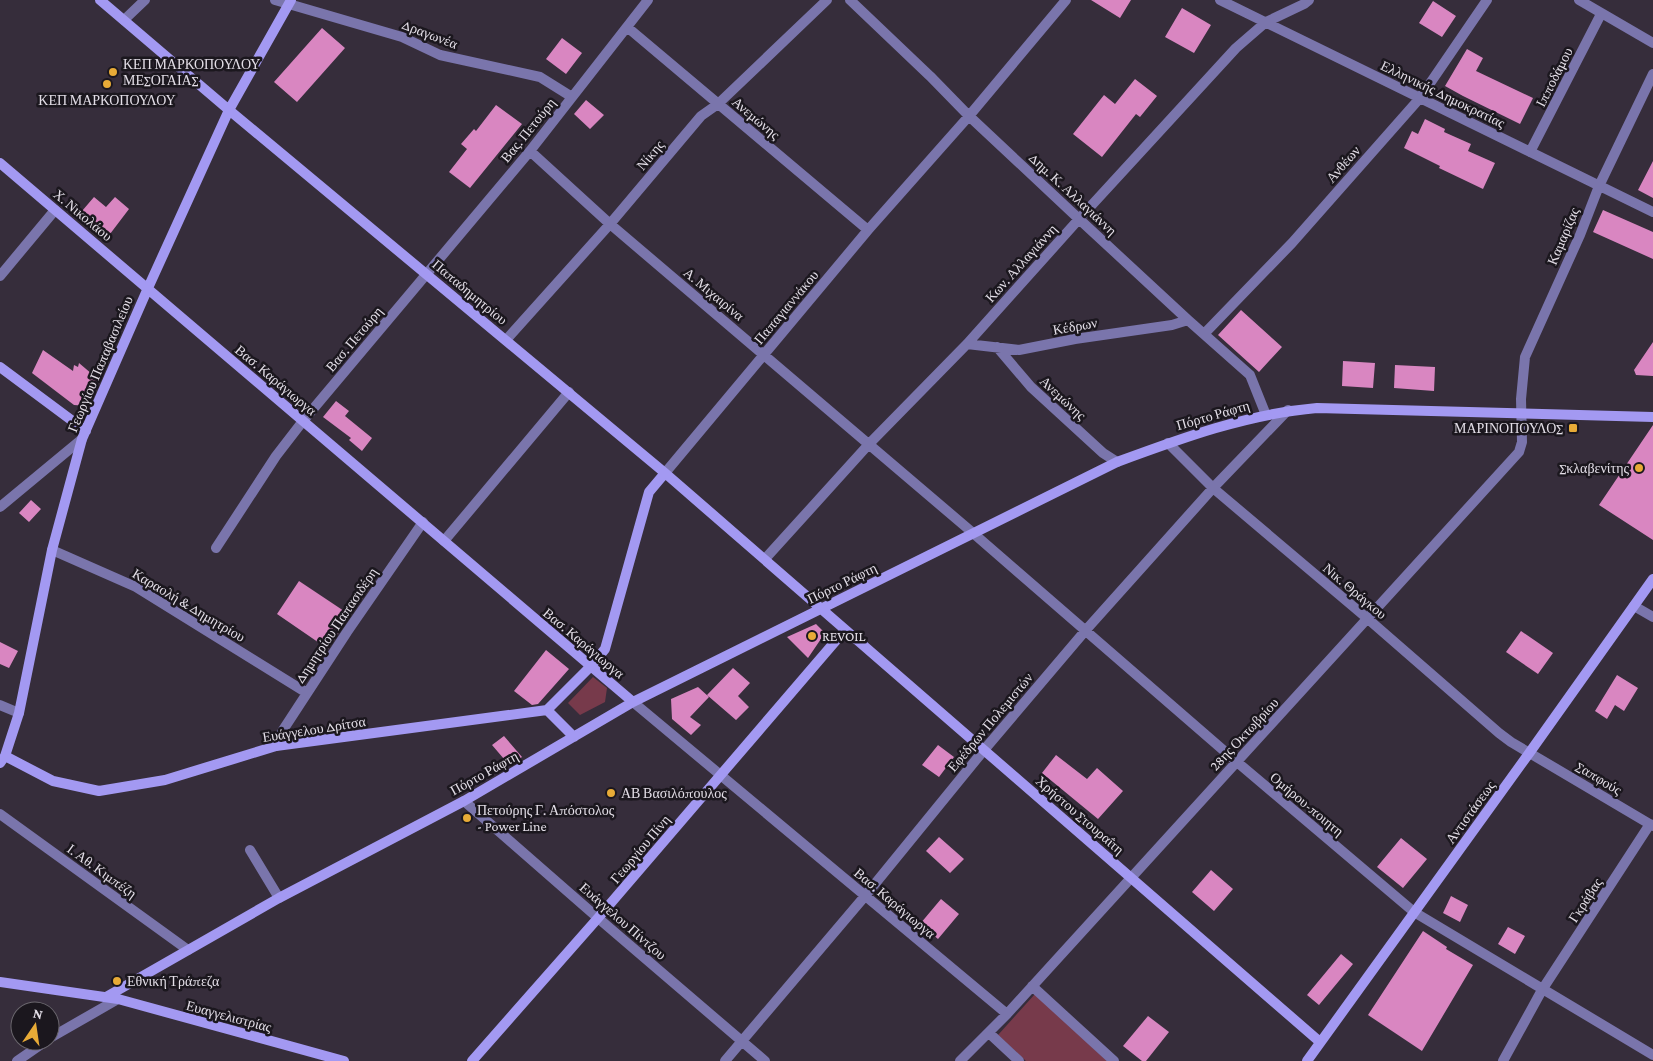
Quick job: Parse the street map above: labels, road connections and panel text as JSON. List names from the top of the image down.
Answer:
{
  "streets": {
    "street": [
      "Δραγωνέα",
      "Ιπποδάμου",
      "Ελληνικής Δημοκρατίας",
      "Ανεμώνης",
      "Βας. Πετούρη",
      "Νίκης",
      "Ανθέων",
      "Δημ. Κ. Αλλαγιάννη",
      "Χ. Νικολάου",
      "Καμαρίζας",
      "Κων. Αλλαγιάννη",
      "Παπαδημητρίου",
      "Α. Μιχαιρίνα",
      "Παπαγιαννάκου",
      "Κέδρων",
      "Βασ. Πετούρη",
      "Γεωργίου Παπαβασιλείου",
      "Βασ. Καράγιωργα",
      "Πόρτο Ράφτη",
      "Νικ. Θράγκου",
      "Καραολή & Δημητρίου",
      "Δημητρίου Παπασιδέρη",
      "Εφέδρων Πολεμιστών",
      "Ευάγγελου Δρίτσα",
      "28ης Οκτωβρίου",
      "Σαπφούς",
      "Ομήρου-ποιητη",
      "Αντιστάσεως",
      "Χρήστου Στουραΐτη",
      "Γεωργίου Πίνη",
      "Ι. Αθ. Κιμπέζη",
      "Γκράβας",
      "Ευάγγελου Πίντζου",
      "Ευαγγελιστρίας"
    ]
  },
  "crossings": [
    ["Δραγωνέα", "Βας. Πετούρη"],
    ["Δραγωνέα", "Γεωργίου Παπαβασιλείου"],
    ["Ιπποδάμου", "Ελληνικής Δημοκρατίας"],
    ["Ελληνικής Δημοκρατίας", "Ανθέων"],
    ["Ελληνικής Δημοκρατίας", "Καμαρίζας"],
    ["Ελληνικής Δημοκρατίας", "Κων. Αλλαγιάννη"],
    ["Ανεμώνης", "Βας. Πετούρη"],
    ["Ανεμώνης", "Νίκης"],
    ["Ανεμώνης", "Παπαγιαννάκου"],
    ["Ανεμώνης", "Κέδρων"],
    ["Ανεμώνης", "Πόρτο Ράφτη"],
    ["Βας. Πετούρη", "Παπαδημητρίου"],
    ["Βας. Πετούρη", "Α. Μιχαιρίνα"],
    ["Βας. Πετούρη", "Βασ. Πετούρη"],
    ["Νίκης", "Παπαδημητρίου"],
    ["Νίκης", "Α. Μιχαιρίνα"],
    ["Ανθέων", "Δημ. Κ. Αλλαγιάννη"],
    ["Δημ. Κ. Αλλαγιάννη", "Κων. Αλλαγιάννη"],
    ["Δημ. Κ. Αλλαγιάννη", "Παπαγιαννάκου"],
    ["Δημ. Κ. Αλλαγιάννη", "Κέδρων"],
    ["Δημ. Κ. Αλλαγιάννη", "Πόρτο Ράφτη"],
    ["Χ. Νικολάου", "Γεωργίου Παπαβασιλείου"],
    ["Χ. Νικολάου", "Βασ. Καράγιωργα"],
    ["Καμαρίζας", "Πόρτο Ράφτη"],
    ["Καμαρίζας", "28ης Οκτωβρίου"],
    ["Κων. Αλλαγιάννη", "Παπαδημητρίου"],
    ["Κων. Αλλαγιάννη", "Α. Μιχαιρίνα"],
    ["Κων. Αλλαγιάννη", "Κέδρων"],
    ["Παπαδημητρίου", "Παπαγιαννάκου"],
    ["Παπαδημητρίου", "Βασ. Πετούρη"],
    ["Παπαδημητρίου", "Γεωργίου Παπαβασιλείου"],
    ["Παπαδημητρίου", "Πόρτο Ράφτη"],
    ["Παπαδημητρίου", "Χρήστου Στουραΐτη"],
    ["Α. Μιχαιρίνα", "Παπαγιαννάκου"],
    ["Α. Μιχαιρίνα", "Πόρτο Ράφτη"],
    ["Α. Μιχαιρίνα", "Ομήρου-ποιητη"],
    ["Παπαγιαννάκου", "Βασ. Καράγιωργα"],
    ["Βασ. Πετούρη", "Βασ. Καράγιωργα"],
    ["Γεωργίου Παπαβασιλείου", "Βασ. Καράγιωργα"],
    ["Γεωργίου Παπαβασιλείου", "Καραολή & Δημητρίου"],
    ["Γεωργίου Παπαβασιλείου", "Ευάγγελου Δρίτσα"],
    ["Βασ. Καράγιωργα", "Πόρτο Ράφτη"],
    ["Βασ. Καράγιωργα", "Δημητρίου Παπασιδέρη"],
    ["Βασ. Καράγιωργα", "Εφέδρων Πολεμιστών"],
    ["Βασ. Καράγιωργα", "28ης Οκτωβρίου"],
    ["Βασ. Καράγιωργα", "Γεωργίου Πίνη"],
    ["Πόρτο Ράφτη", "Νικ. Θράγκου"],
    ["Πόρτο Ράφτη", "Εφέδρων Πολεμιστών"],
    ["Πόρτο Ράφτη", "28ης Οκτωβρίου"],
    ["Πόρτο Ράφτη", "Ομήρου-ποιητη"],
    ["Πόρτο Ράφτη", "Χρήστου Στουραΐτη"],
    ["Πόρτο Ράφτη", "Ι. Αθ. Κιμπέζη"],
    ["Πόρτο Ράφτη", "Ευάγγελου Πίντζου"],
    ["Πόρτο Ράφτη", "Ευαγγελιστρίας"],
    ["Νικ. Θράγκου", "Εφέδρων Πολεμιστών"],
    ["Νικ. Θράγκου", "28ης Οκτωβρίου"],
    ["Νικ. Θράγκου", "Σαπφούς"],
    ["Νικ. Θράγκου", "Αντιστάσεως"],
    ["Καραολή & Δημητρίου", "Δημητρίου Παπασιδέρη"],
    ["Δημητρίου Παπασιδέρη", "Ευάγγελου Δρίτσα"],
    ["Εφέδρων Πολεμιστών", "Ομήρου-ποιητη"],
    ["Εφέδρων Πολεμιστών", "Χρήστου Στουραΐτη"],
    ["Εφέδρων Πολεμιστών", "Ευάγγελου Πίντζου"],
    ["28ης Οκτωβρίου", "Ομήρου-ποιητη"],
    ["28ης Οκτωβρίου", "Χρήστου Στουραΐτη"],
    ["Σαπφούς", "Αντιστάσεως"],
    ["Σαπφούς", "Γκράβας"],
    ["Ομήρου-ποιητη", "Αντιστάσεως"],
    ["Ομήρου-ποιητη", "Γκράβας"],
    ["Αντιστάσεως", "Χρήστου Στουραΐτη"],
    ["Χρήστου Στουραΐτη", "Γεωργίου Πίνη"],
    ["Γεωργίου Πίνη", "Ευάγγελου Πίντζου"]
  ],
  "places": {
    "other": [
      "ΚΕΠ ΜΑΡΚΟΠΟΥΛΟΥ ΜΕΣΟΓΑΙΑΣ",
      "ΚΕΠ ΜΑΡΚΟΠΟΥΛΟΥ",
      "Σκλαβενίτης",
      "REVOIL",
      "ΑΒ Βασιλόπουλος",
      "Πετούρης Γ. Απόστολος - Power Line",
      "Εθνική Τράπεζα"
    ],
    "transit": ["ΜΑΡΙΝΟΠΟΥΛΟΣ"]
  },
  "north": "top"
}
